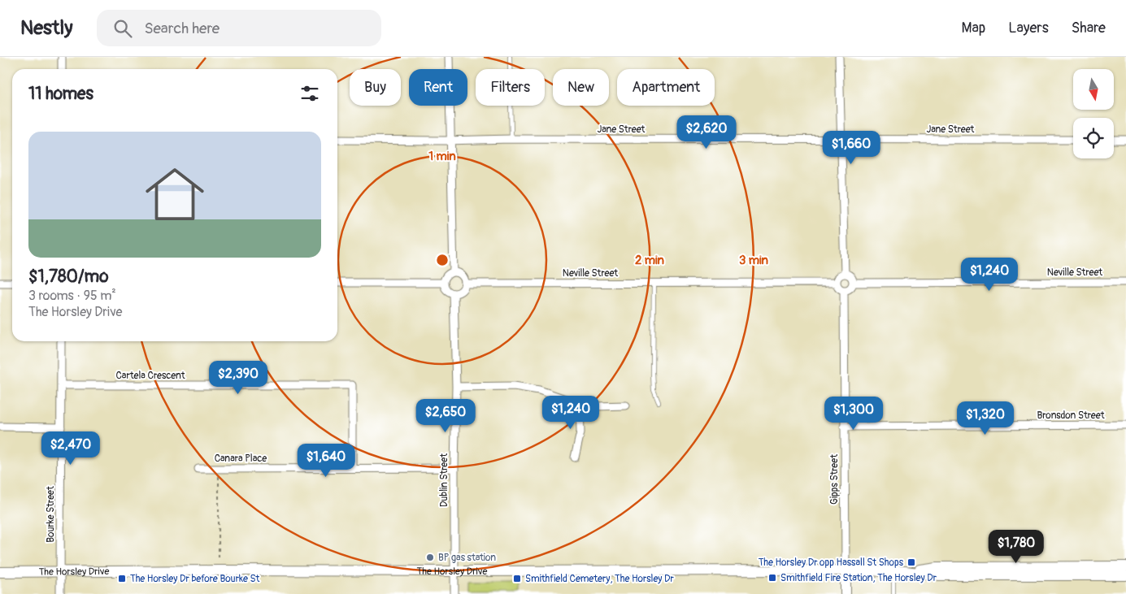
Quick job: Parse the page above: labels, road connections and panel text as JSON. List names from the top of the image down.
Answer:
{
  "streets": {
    "main road": ["The Horsley Drive"],
    "street": [
      "Jane Street",
      "Neville Street",
      "Cartela Crescent",
      "Bronsdon Street",
      "Canara Place",
      "Gipps Street",
      "Dublin Street",
      "Bourke Street"
    ]
  },
  "crossings": [
    ["Neville Street", "Gipps Street"],
    ["Neville Street", "Dublin Street"],
    ["Cartela Crescent", "Canara Place"],
    ["Cartela Crescent", "Bourke Street"],
    ["Bronsdon Street", "Gipps Street"],
    ["Canara Place", "Dublin Street"],
    ["Gipps Street", "The Horsley Drive"],
    ["Dublin Street", "The Horsley Drive"],
    ["Bourke Street", "The Horsley Drive"]
  ],
  "places": {
    "other": ["BP gas station"],
    "transit": [
      "The Horsley Dr opp Hassall St Shops",
      "Smithfield Fire Station, The Horsley Dr",
      "The Horsley Dr before Bourke St",
      "Smithfield Cemetery, The Horsley Dr"
    ]
  },
  "north": "bottom",
  "page": {
    "header": "Nestly",
    "search": "Search here",
    "nav": ["Map", "Layers", "Share"],
    "chip": [
      "Buy",
      "Rent",
      "Filters",
      "New",
      "Apartment"
    ],
    "heading": "11 homes",
    "price": [
      "$2,620",
      "$1,660",
      "$1,240",
      "$2,390",
      "$1,240",
      "$1,300",
      "$2,650",
      "$1,320",
      "$2,470",
      "$1,640",
      "$1,780"
    ],
    "list": [
      {
        "name": "$1,780/mo",
        "note": "3 rooms · 95 m² · The Horsley Drive"
      }
    ]
  },
  "rings": ["1 min", "2 min", "3 min"]
}
